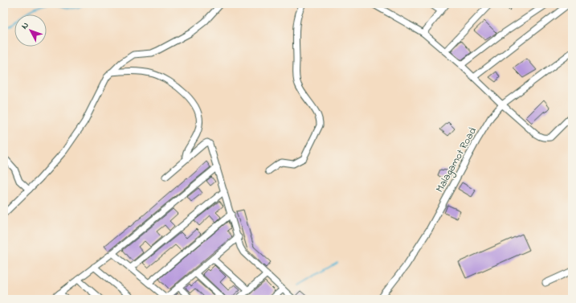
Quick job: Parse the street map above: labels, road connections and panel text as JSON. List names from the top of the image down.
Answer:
{
  "streets": {
    "street": ["Malagamot Road"]
  },
  "north": "top left"
}
